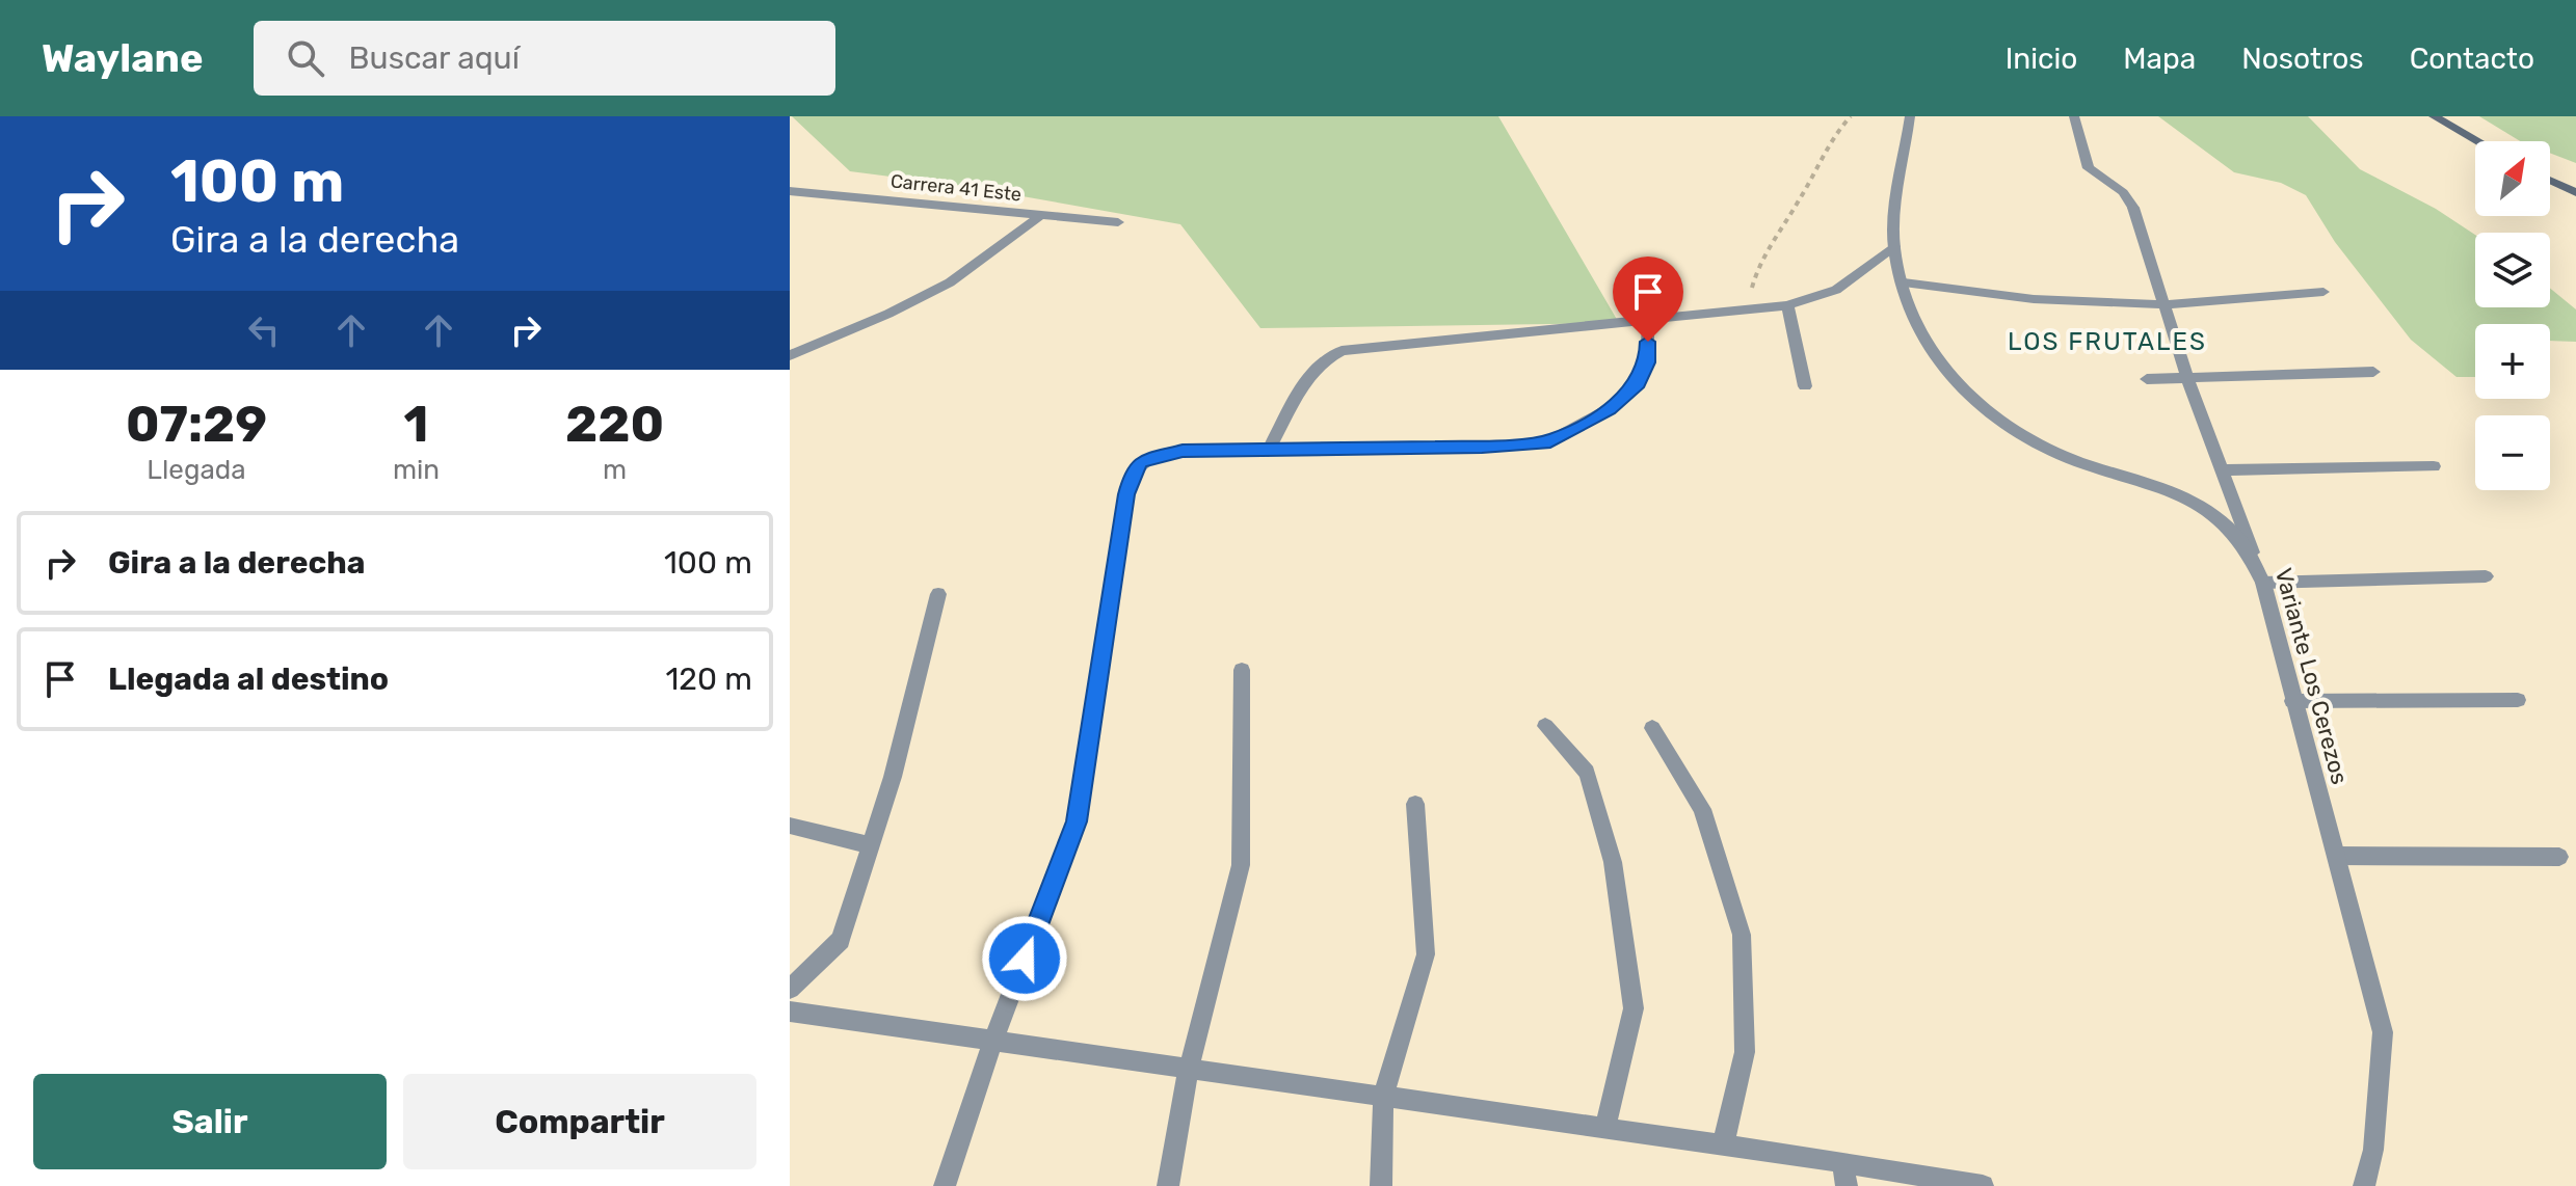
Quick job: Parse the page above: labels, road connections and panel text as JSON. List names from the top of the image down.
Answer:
{
  "streets": {
    "street": ["Carrera 41 Este", "Variante Los Cerezos"]
  },
  "districts": ["LOS FRUTALES"],
  "north": "top right",
  "page": {
    "header": "Waylane",
    "search": "Buscar aquí",
    "nav": [
      "Inicio",
      "Mapa",
      "Nosotros",
      "Contacto"
    ],
    "turn": ["100 m", "Gira a la derecha"],
    "map_buttons": ["+", "−"],
    "eta": [
      "07:29",
      "Llegada",
      "1",
      "min",
      "220",
      "m"
    ],
    "list": [
      {
        "name": "Gira a la derecha",
        "value": "100 m"
      },
      {
        "name": "Llegada al destino",
        "value": "120 m"
      }
    ],
    "buttons": ["Salir", "Compartir"]
  }
}
